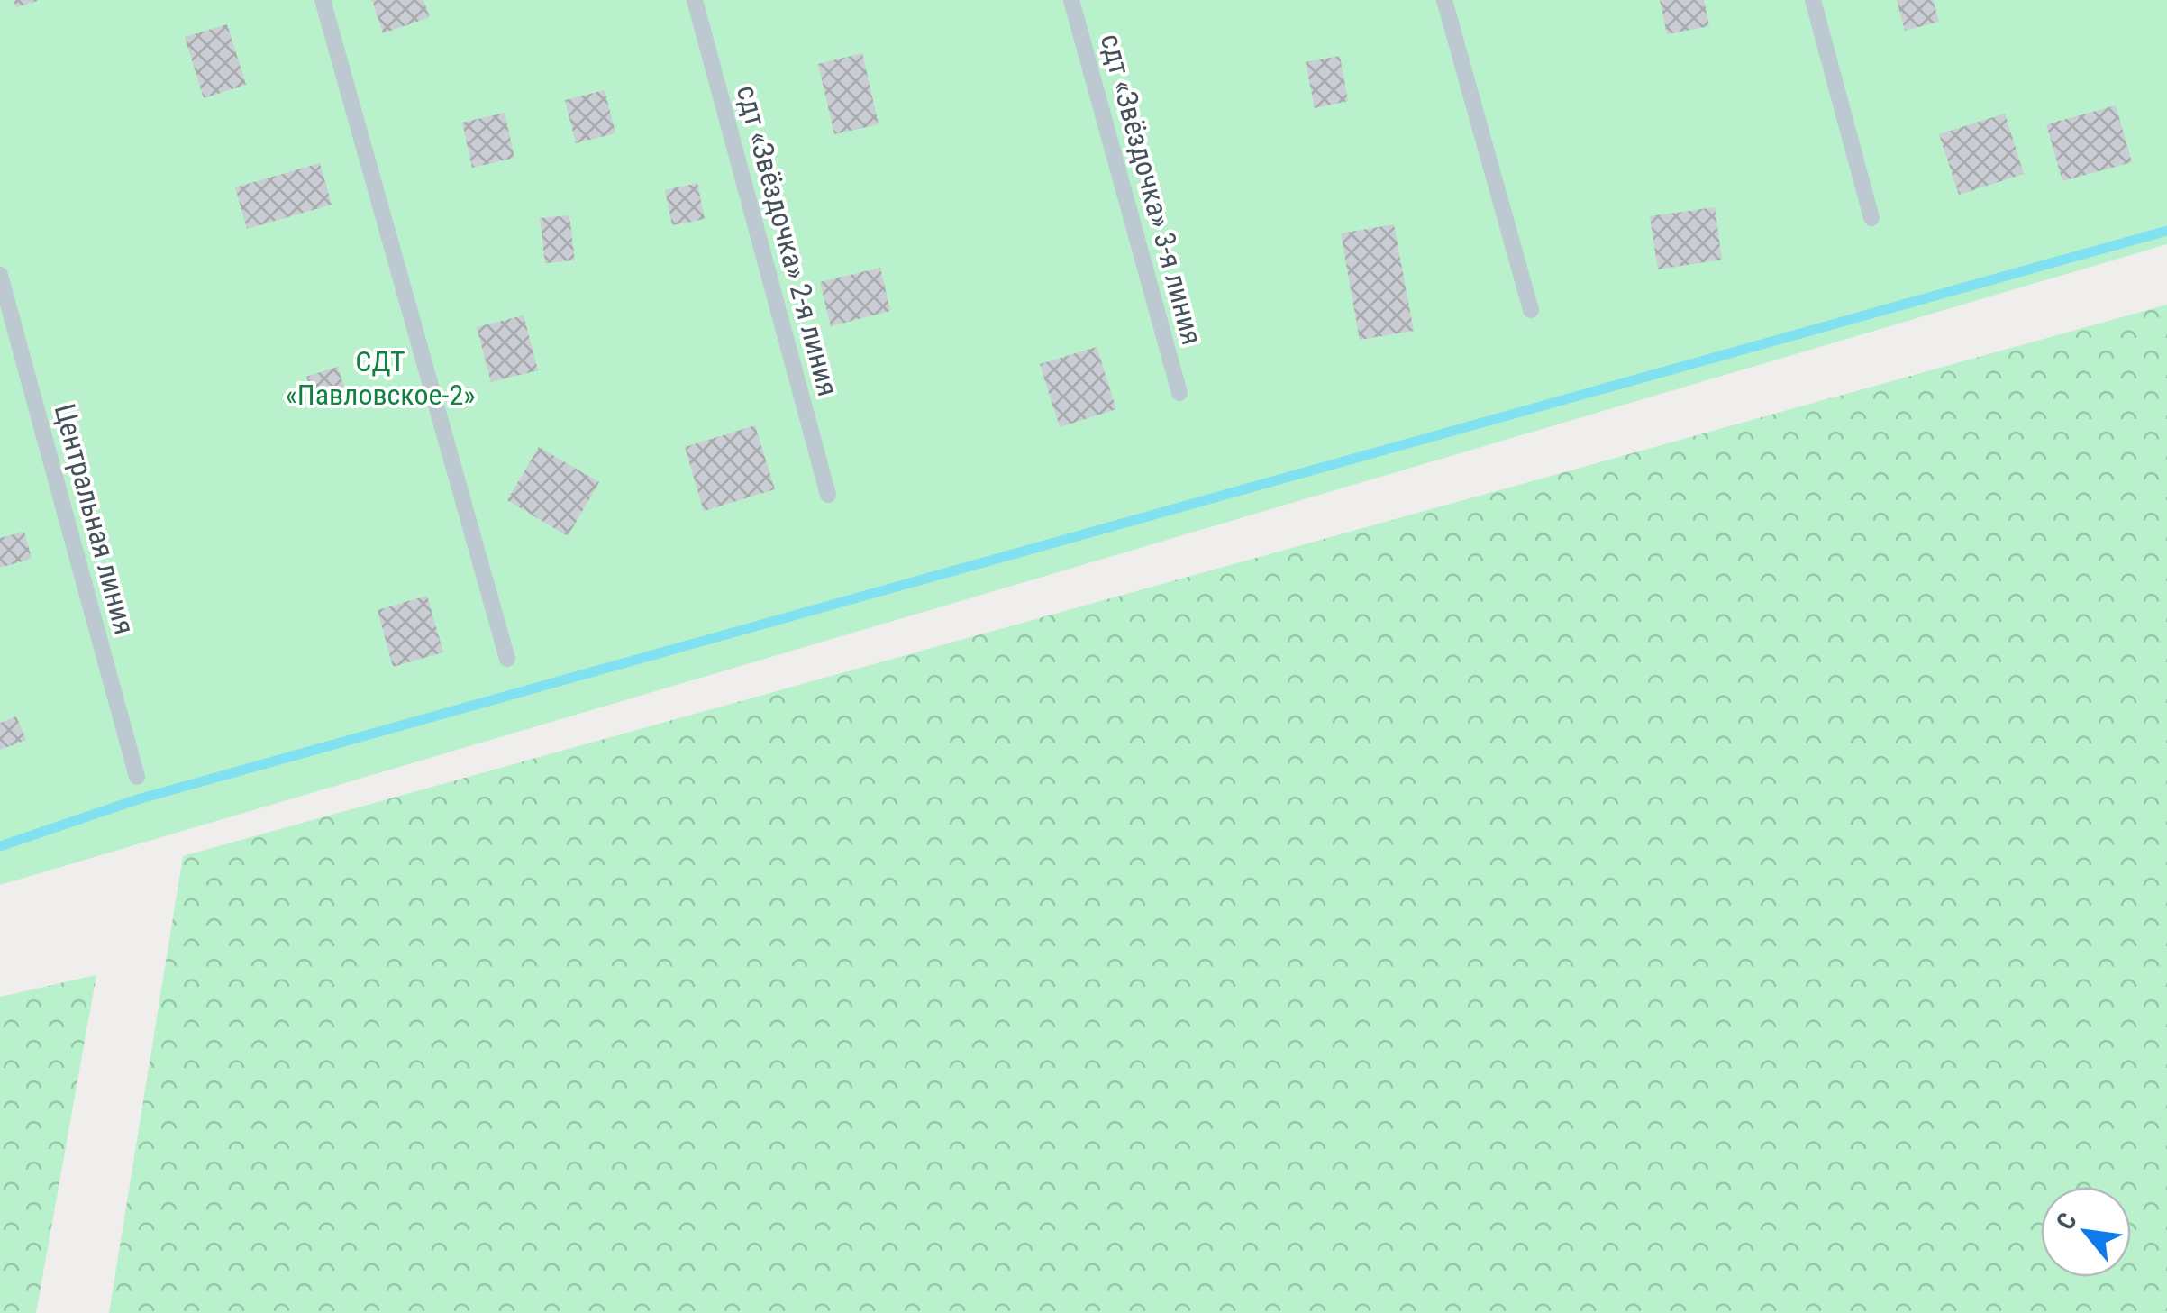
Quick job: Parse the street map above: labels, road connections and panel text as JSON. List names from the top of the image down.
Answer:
{
  "streets": {
    "lane": ["сдт «Звёздочка» 3-я линия", "сдт «Звёздочка» 2-я линия", "Центральная линия"]
  },
  "parks": ["СДТ «Павловское-2»"],
  "north": "top left"
}
